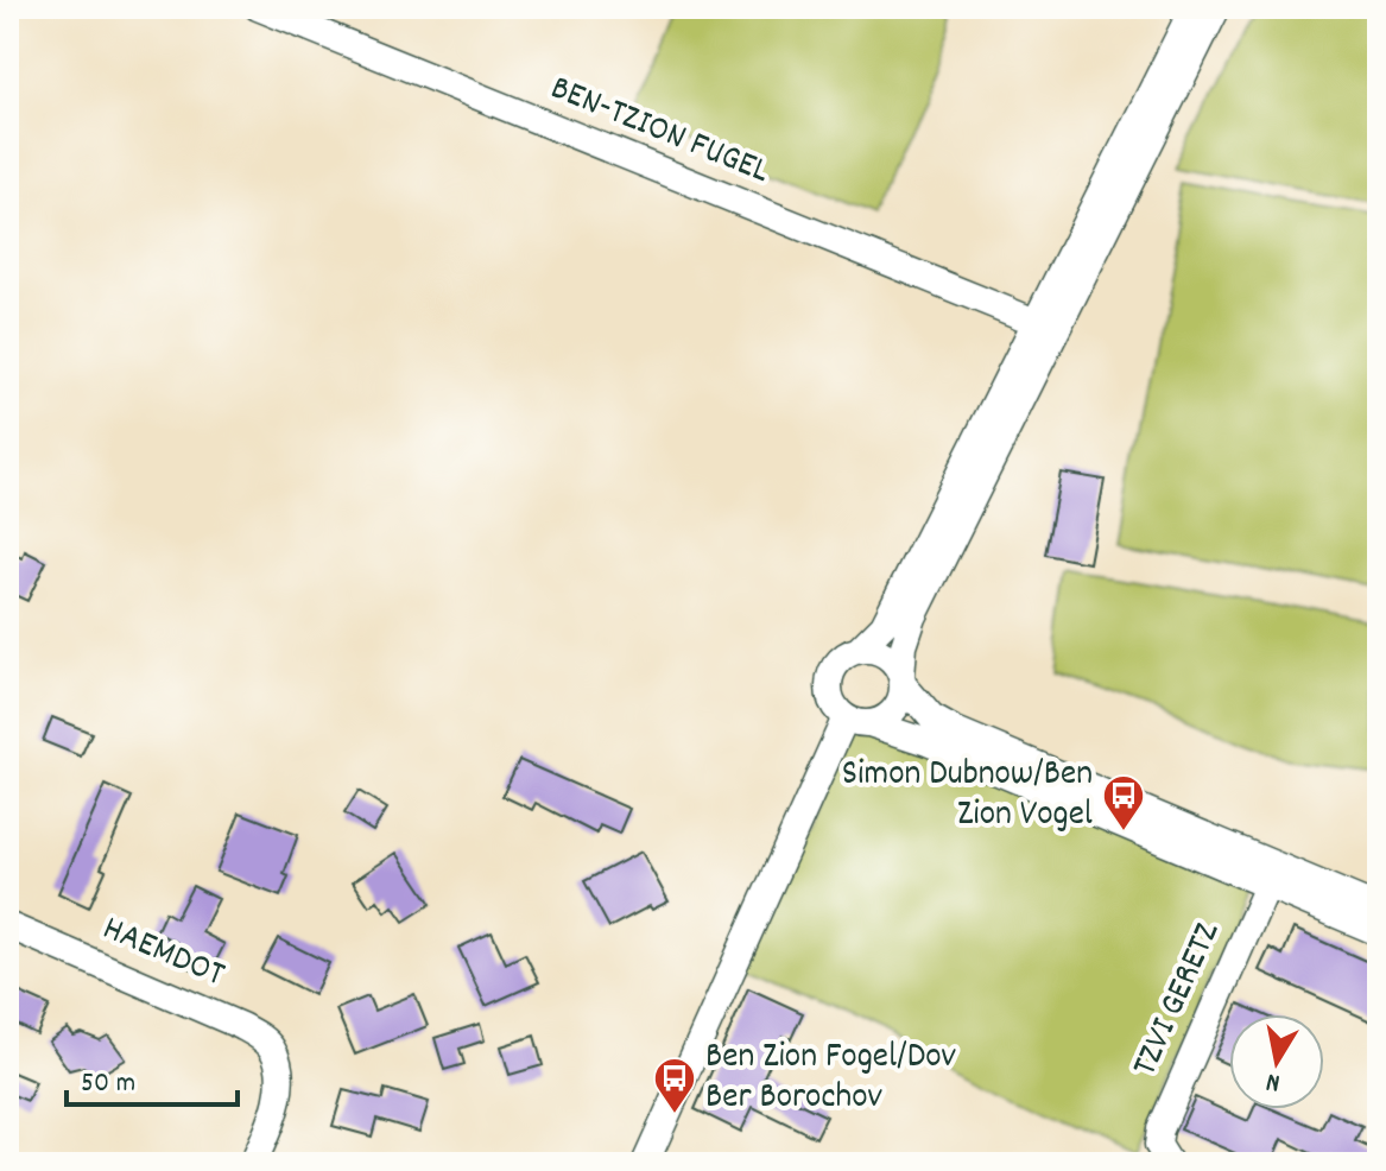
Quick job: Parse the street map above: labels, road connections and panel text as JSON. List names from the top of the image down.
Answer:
{
  "streets": {
    "street": ["BEN-TZION FUGEL", "HAEMDOT", "TZVI GERETZ"]
  },
  "places": {
    "bus stop": ["Simon Dubnow/Ben Zion Vogel", "Ben Zion Fogel/Dov Ber Borochov"]
  },
  "scale_bar": "50 m",
  "north": "bottom"
}
